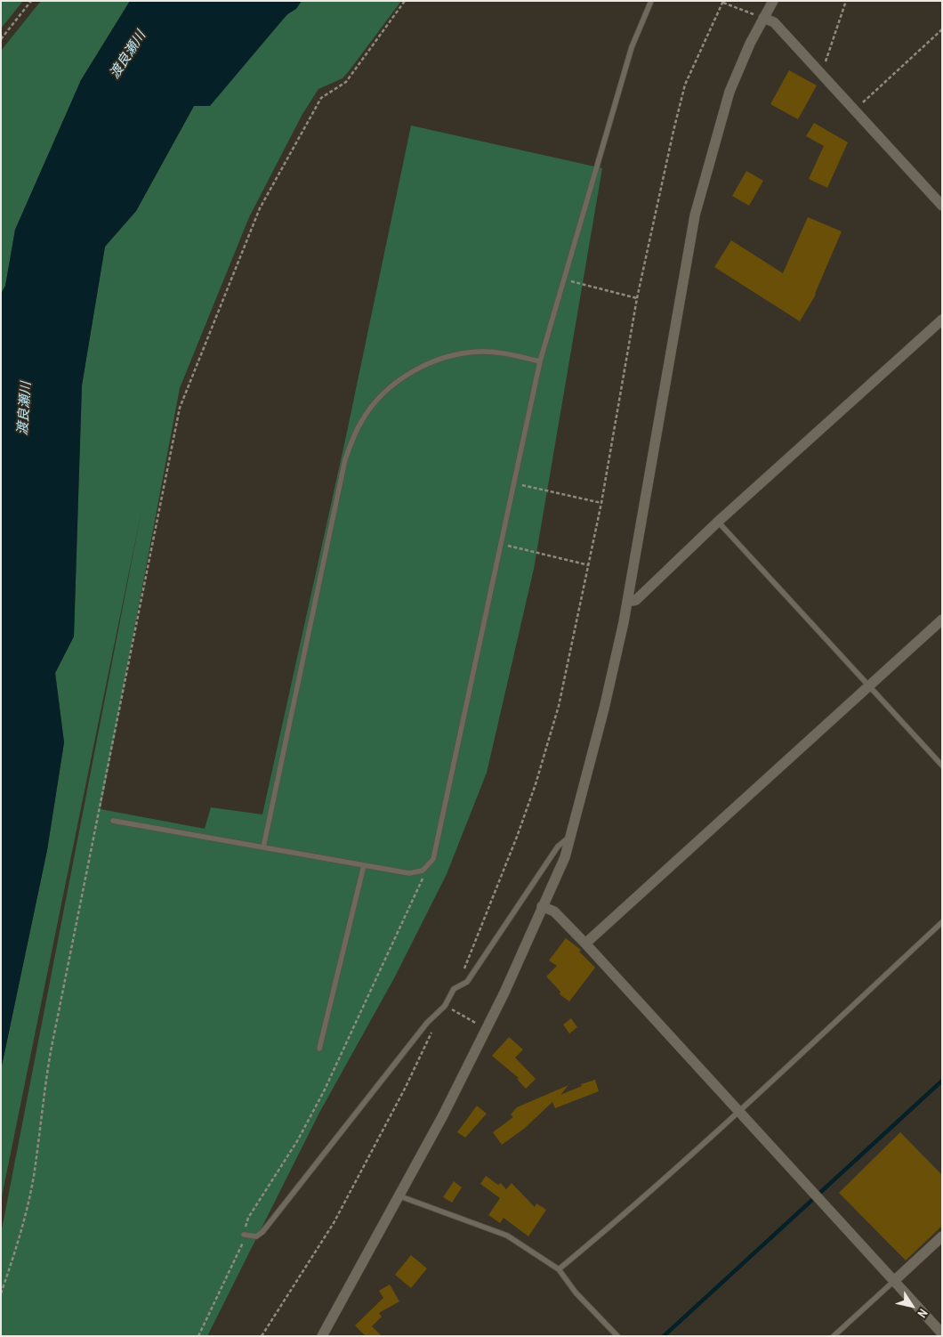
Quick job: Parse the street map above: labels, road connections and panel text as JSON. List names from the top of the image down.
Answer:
{
  "water": ["渡良瀬川"],
  "north": "bottom right"
}
